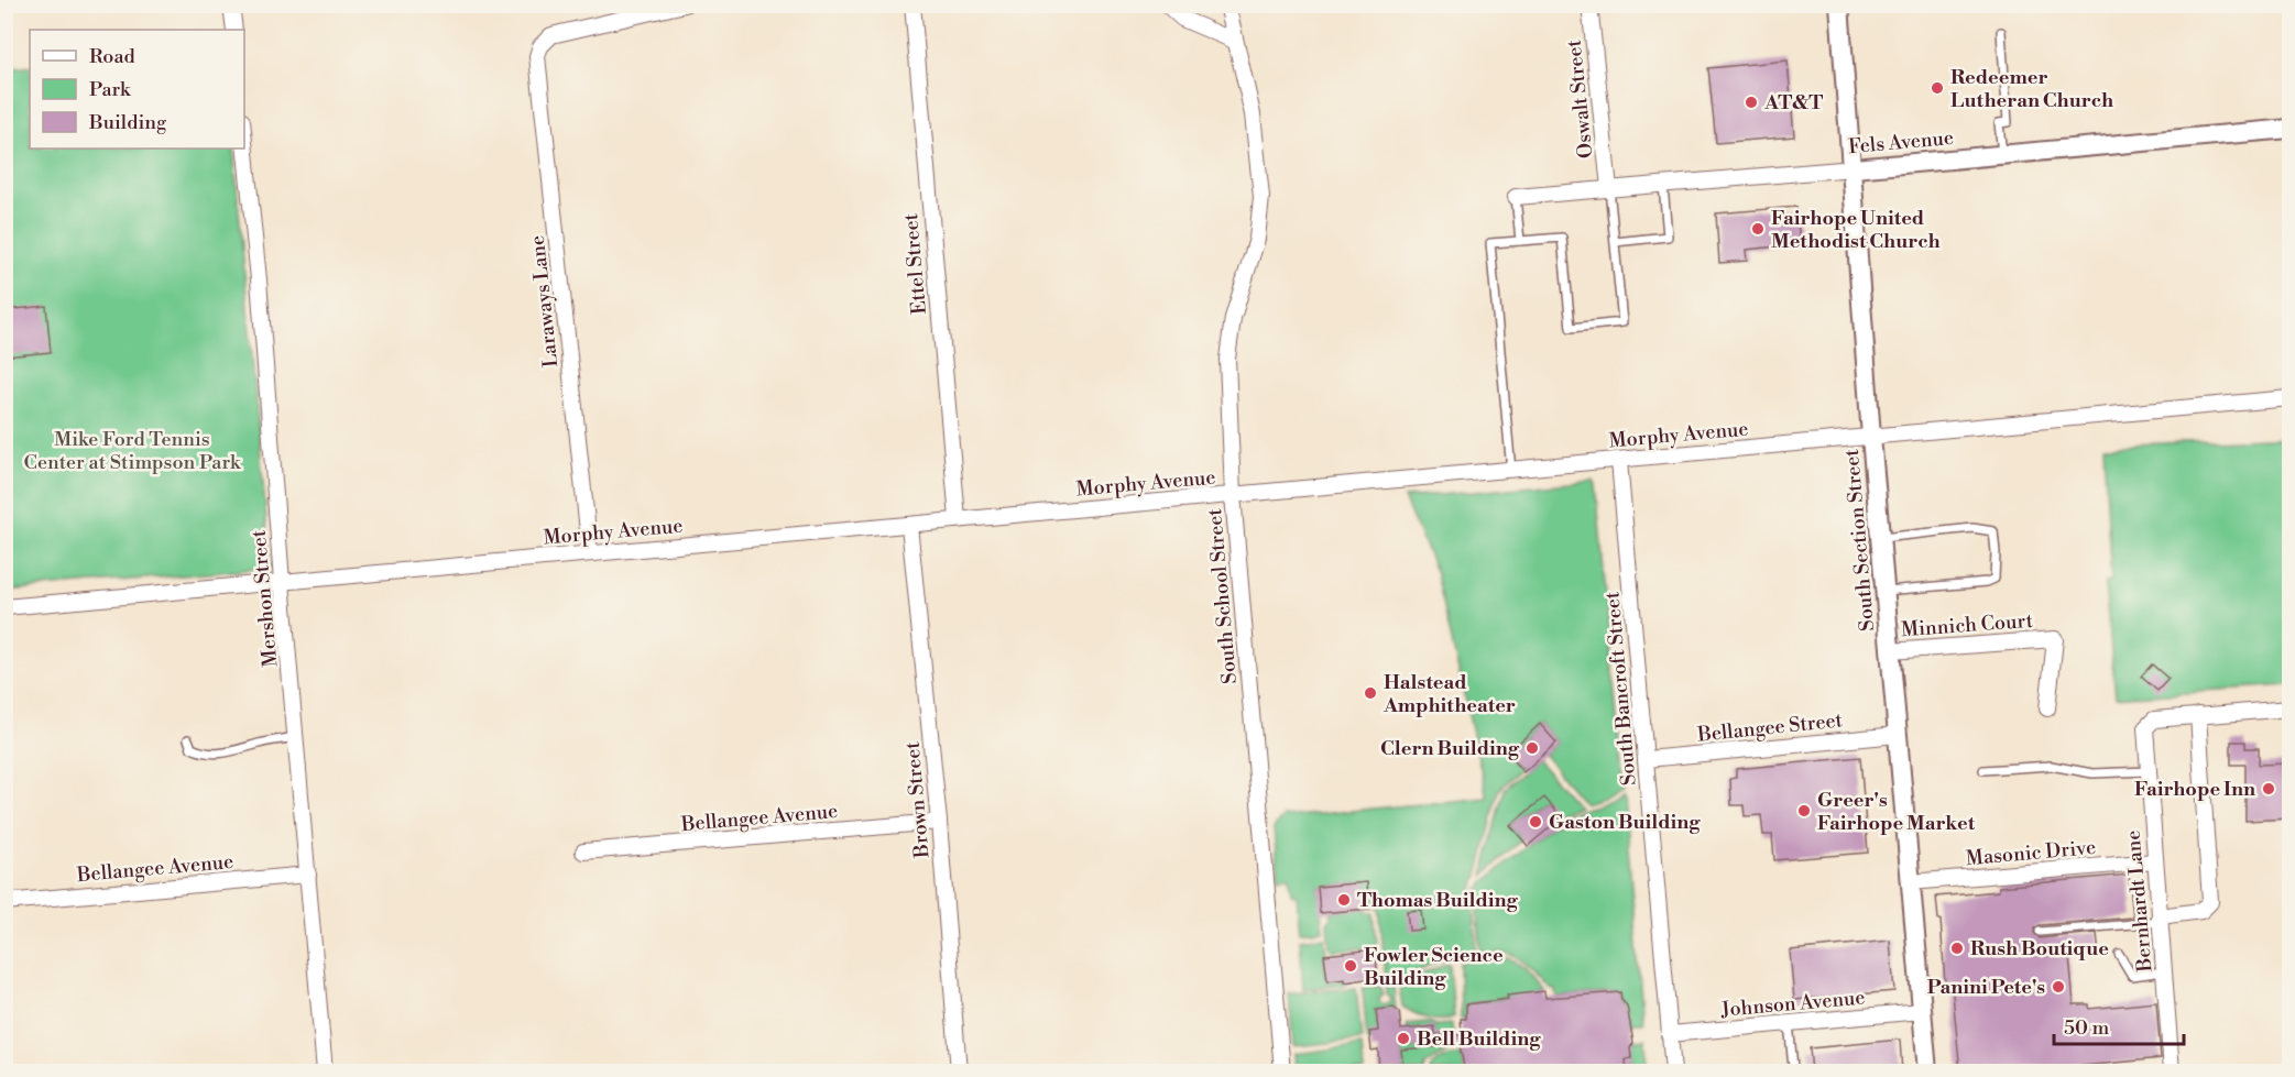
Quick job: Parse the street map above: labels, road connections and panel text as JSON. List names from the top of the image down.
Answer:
{
  "streets": {
    "street": [
      "Oswalt Street",
      "Fels Avenue",
      "Ettel Street",
      "Laraways Lane",
      "Morphy Avenue",
      "South Section Street",
      "South School Street",
      "Mershon Street",
      "Minnich Court",
      "South Bancroft Street",
      "Bellangee Street",
      "Brown Street",
      "Bellangee Avenue",
      "Masonic Drive",
      "Bernhardt Lane",
      "Johnson Avenue"
    ]
  },
  "crossings": [
    ["Oswalt Street", "Fels Avenue"],
    ["Fels Avenue", "South Section Street"],
    ["Ettel Street", "Morphy Avenue"],
    ["Laraways Lane", "Morphy Avenue"],
    ["Morphy Avenue", "South Section Street"],
    ["Morphy Avenue", "South School Street"],
    ["Morphy Avenue", "Mershon Street"],
    ["Morphy Avenue", "South Bancroft Street"],
    ["Morphy Avenue", "Brown Street"],
    ["South Section Street", "Minnich Court"],
    ["South Section Street", "Bellangee Street"],
    ["South Section Street", "Masonic Drive"],
    ["South Section Street", "Johnson Avenue"],
    ["Mershon Street", "Bellangee Avenue"],
    ["South Bancroft Street", "Bellangee Street"],
    ["South Bancroft Street", "Johnson Avenue"],
    ["Brown Street", "Bellangee Avenue"],
    ["Masonic Drive", "Bernhardt Lane"]
  ],
  "parks": ["Mike Ford Tennis Center at Stimpson Park"],
  "places": [
    "Redeemer Lutheran Church",
    "AT&T",
    "Fairhope United Methodist Church",
    "Halstead Amphitheater",
    "Clern Building",
    "Fairhope Inn",
    "Greer's Fairhope Market",
    "Gaston Building",
    "Thomas Building",
    "Rush Boutique",
    "Fowler Science Building",
    "Panini Pete's",
    "Bell Building"
  ],
  "legend": ["Road", "Park", "Building"],
  "scale_bar": "50 m"
}
